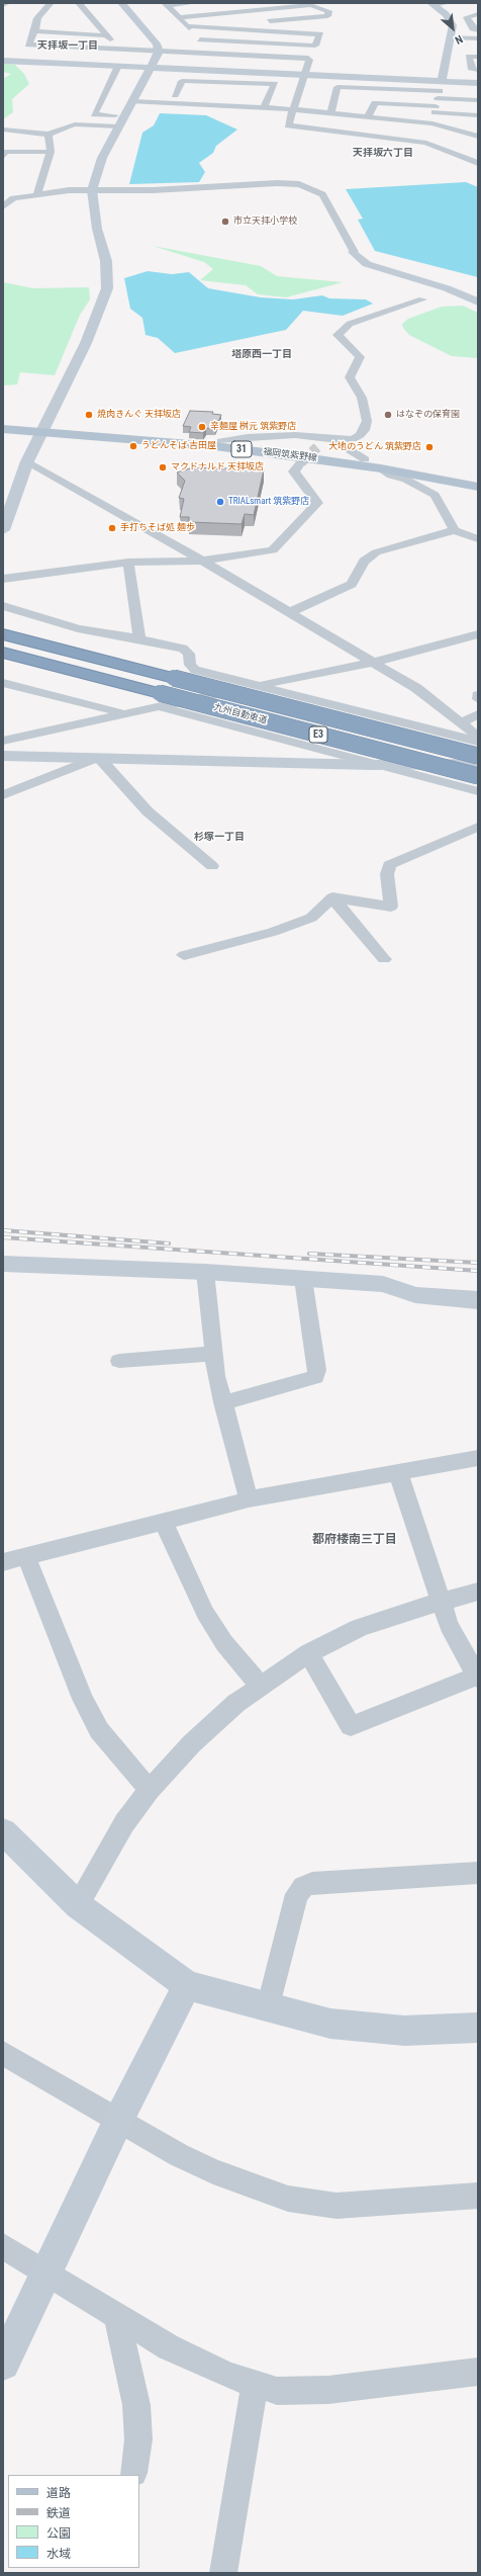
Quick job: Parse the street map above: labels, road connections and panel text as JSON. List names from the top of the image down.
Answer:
{
  "streets": {
    "highway": ["九州自動車道", "E3"],
    "main road": ["31", "福岡筑紫野線"]
  },
  "districts": [
    "天拝坂一丁目",
    "天拝坂六丁目",
    "塔原西一丁目",
    "杉塚一丁目",
    "都府楼南三丁目"
  ],
  "places": [
    "市立天拝小学校",
    "焼肉きんぐ 天拝坂店",
    "はなぞの保育園",
    "辛麺屋 桝元 筑紫野店",
    "うどんそば 吉田屋",
    "大地のうどん 筑紫野店",
    "マクドナルド 天拝坂店",
    "TRIALsmart 筑紫野店",
    "手打ちそば処 麺歩"
  ],
  "legend": [
    "道路",
    "鉄道",
    "公園",
    "水域"
  ],
  "north": "bottom right"
}
